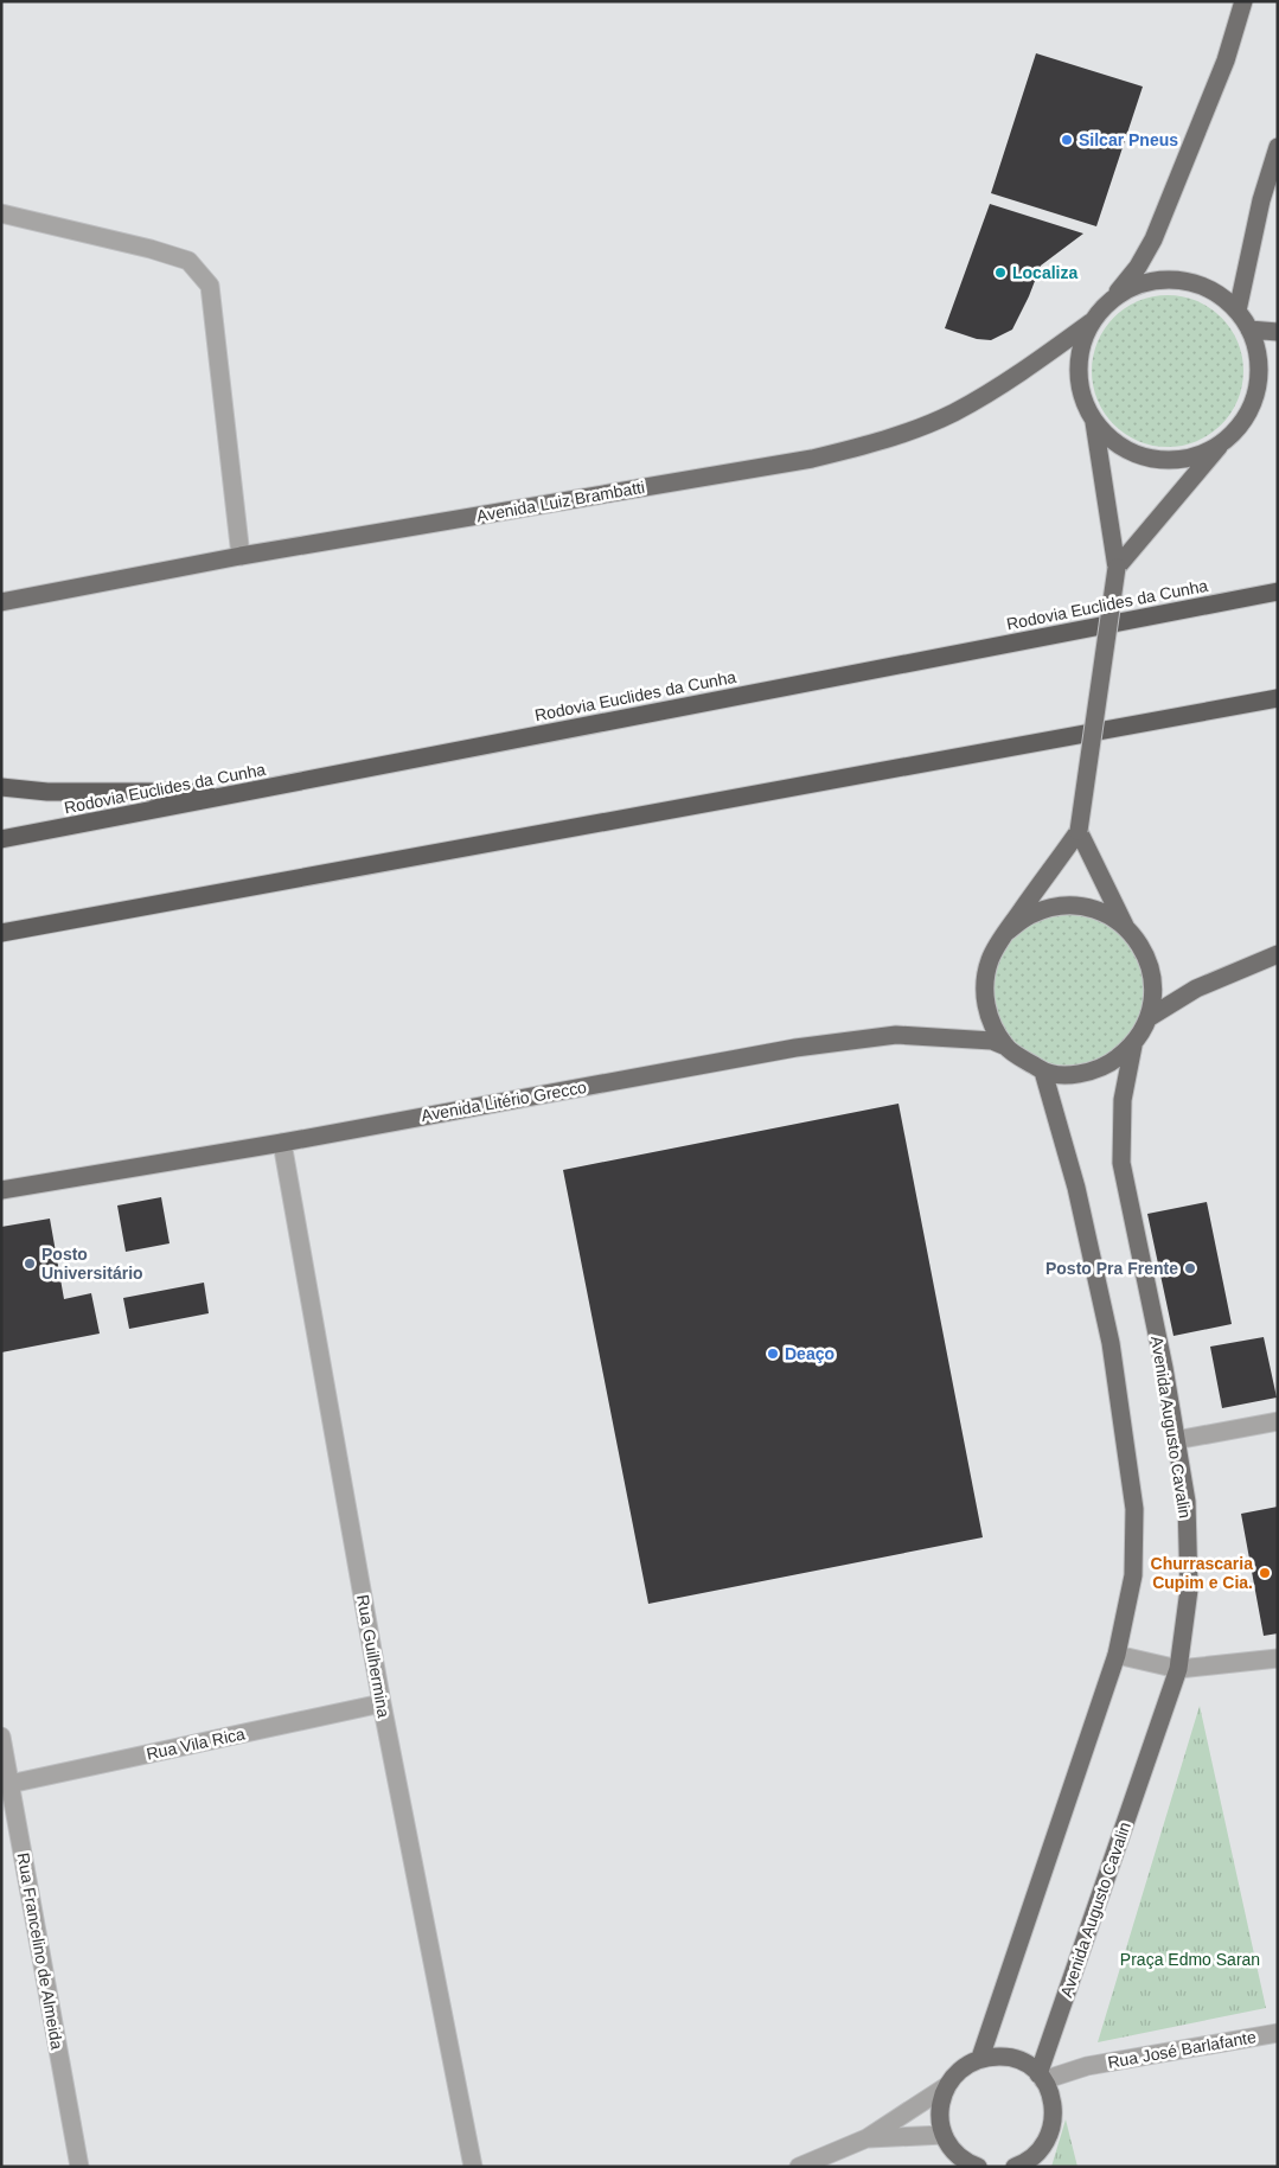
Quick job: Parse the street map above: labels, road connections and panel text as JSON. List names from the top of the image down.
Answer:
{
  "streets": {
    "highway": ["Rodovia Euclides da Cunha"],
    "main road": ["Avenida Luiz Brambatti", "Avenida Litério Grecco", "Avenida Augusto Cavalin"],
    "street": [
      "Rua Guilhermina",
      "Rua Vila Rica",
      "Rua Francelino de Almeida",
      "Rua José Barlafante"
    ]
  },
  "crossings": [
    ["Avenida Litério Grecco", "Avenida Augusto Cavalin"],
    ["Avenida Litério Grecco", "Rua Guilhermina"],
    ["Avenida Augusto Cavalin", "Rua José Barlafante"],
    ["Rua Guilhermina", "Rua Vila Rica"],
    ["Rua Vila Rica", "Rua Francelino de Almeida"]
  ],
  "parks": ["Praça Edmo Saran"],
  "places": [
    "Silcar Pneus",
    "Localiza",
    "Posto Universitário",
    "Posto Pra Frente",
    "Deaço",
    "Churrascaria Cupim e Cia."
  ]
}
